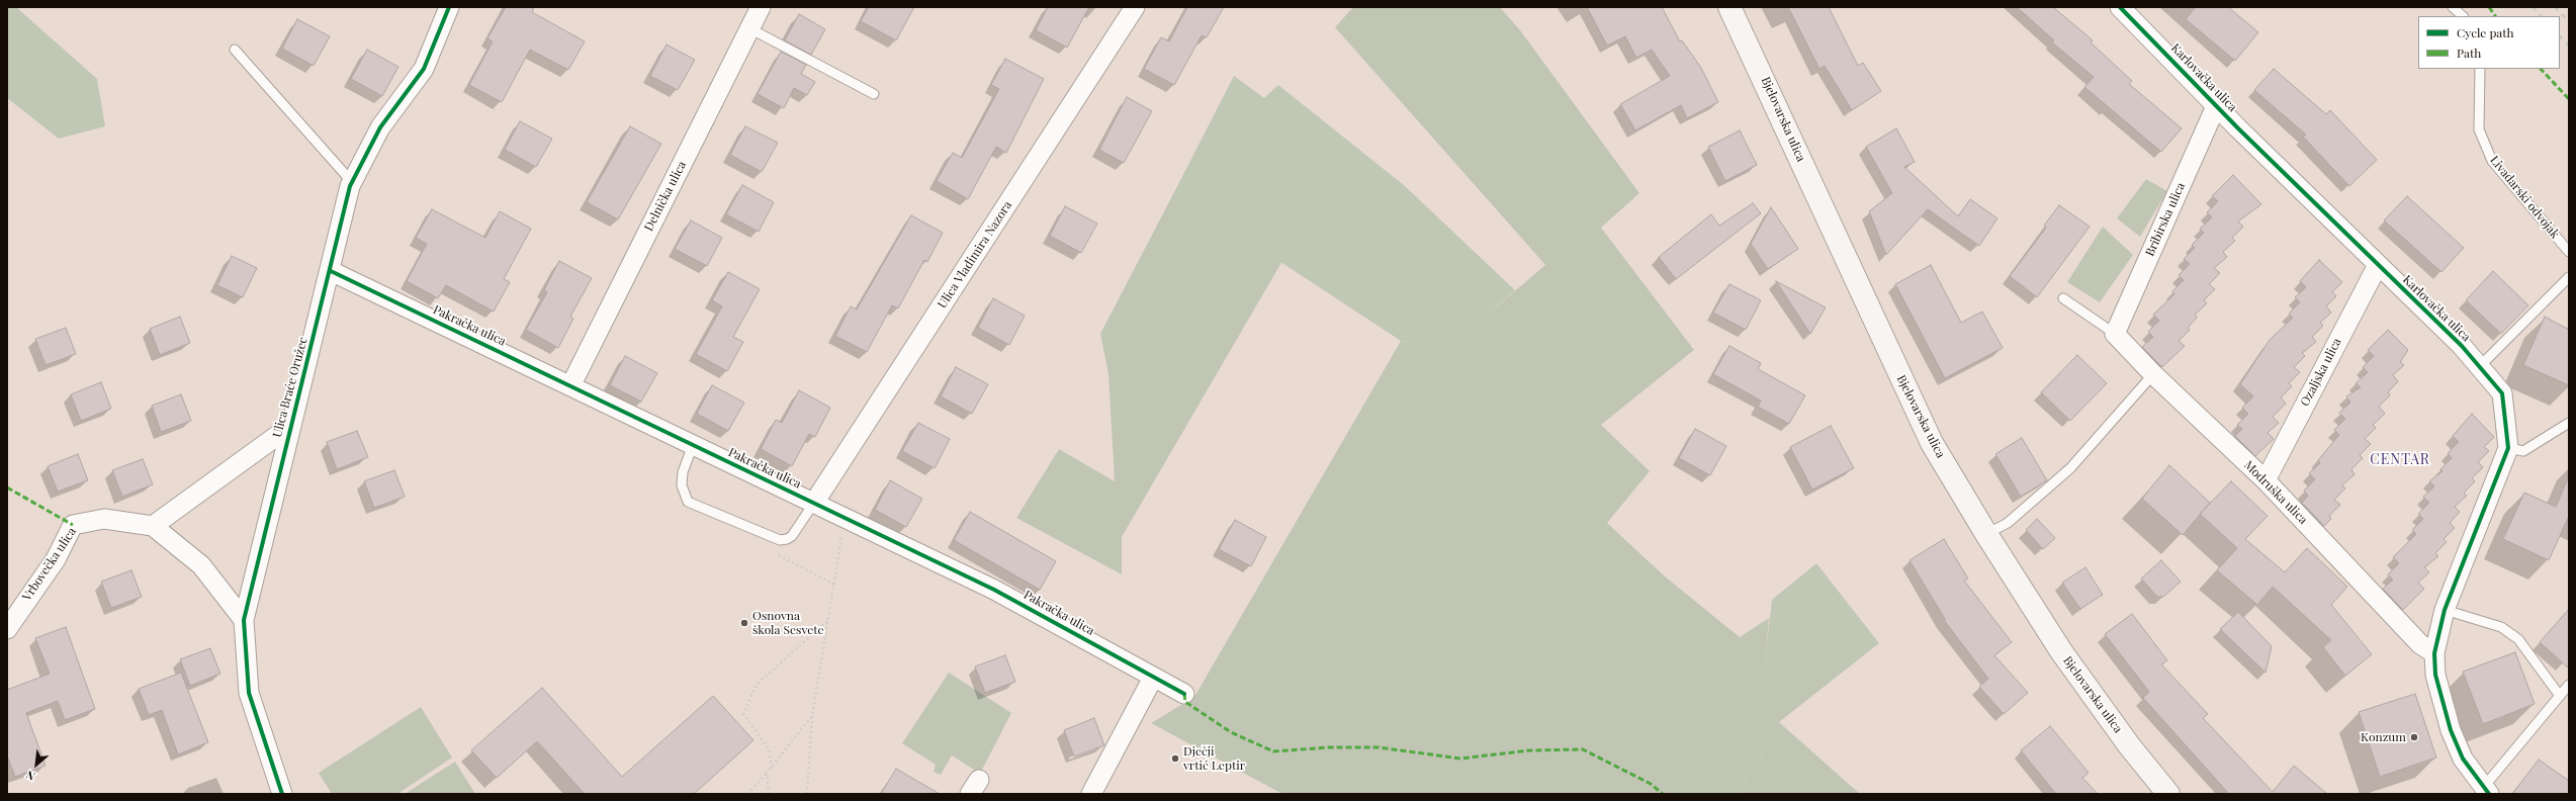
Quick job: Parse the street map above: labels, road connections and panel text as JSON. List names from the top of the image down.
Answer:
{
  "streets": {
    "main road": ["Bjelovarska ulica"],
    "street": [
      "Karlovačka ulica",
      "Delnička ulica",
      "Bribirska ulica",
      "Ulica Vladimira Nazora",
      "Pakračka ulica",
      "Ozaljska ulica",
      "Ulica Braće Oružec",
      "Modruška ulica",
      "Vrbovečka ulica"
    ],
    "lane": ["Livadarski odvojak"]
  },
  "crossings": [
    ["Karlovačka ulica", "Bribirska ulica"],
    ["Karlovačka ulica", "Ozaljska ulica"],
    ["Karlovačka ulica", "Modruška ulica"],
    ["Delnička ulica", "Pakračka ulica"],
    ["Bribirska ulica", "Modruška ulica"],
    ["Ulica Vladimira Nazora", "Pakračka ulica"],
    ["Pakračka ulica", "Ulica Braće Oružec"],
    ["Ozaljska ulica", "Modruška ulica"]
  ],
  "districts": ["CENTAR"],
  "places": ["Osnovna škola Sesvete", "Konzum", "Dječji vrtić Leptir"],
  "legend": ["Cycle path", "Path"],
  "north": "bottom left"
}
